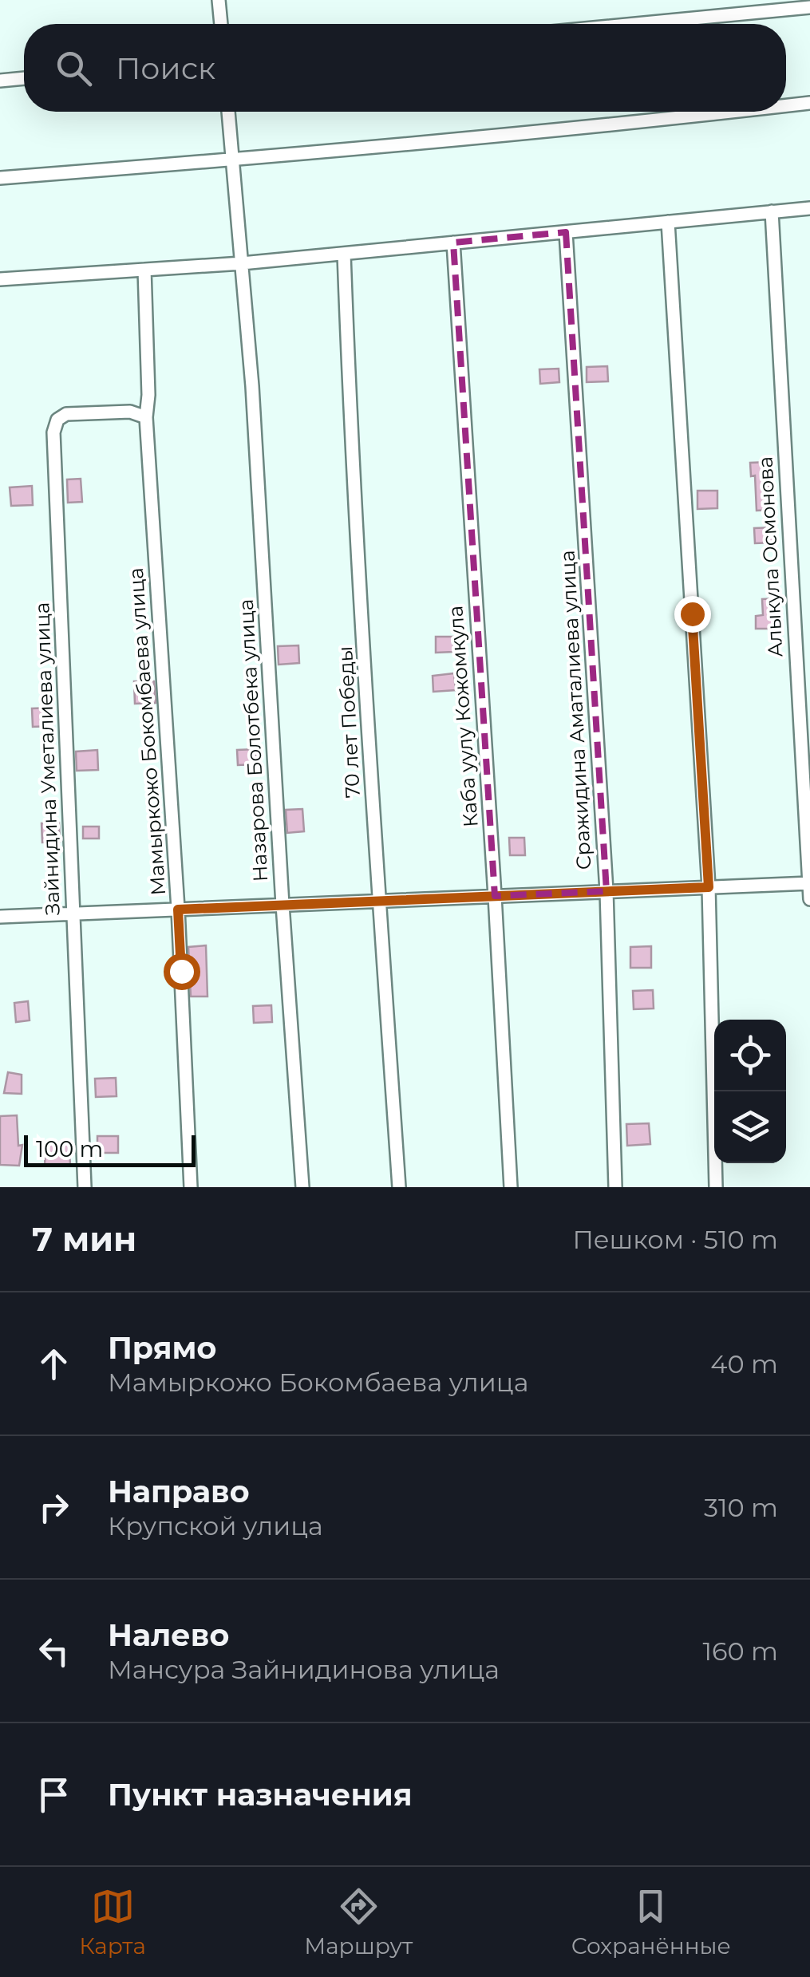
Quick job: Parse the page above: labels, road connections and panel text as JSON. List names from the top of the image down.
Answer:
{
  "streets": {
    "street": [
      "Алыкула Осмонова",
      "Сражидина Аматалиева улица",
      "Каба уулу Кожомкула",
      "70 лет Победы",
      "Мамыркожо Бокомбаева улица",
      "Назарова Болотбека улица",
      "Зайнидина Уметалиева улица"
    ]
  },
  "crossings": [
    ["Мамыркожо Бокомбаева улица", "Зайнидина Уметалиева улица"]
  ],
  "scale_bar": "100 m",
  "page": {
    "search": "Поиск",
    "scale": "100 m",
    "heading": ["7 мин", "Пешком · 510 m"],
    "list": [
      ["Прямо", "Мамыркожо Бокомбаева улица", "40 m"],
      ["Направо", "Крупской улица", "310 m"],
      ["Налево", "Мансура Зайнидинова улица", "160 m"],
      "Пункт назначения"
    ],
    "nav": ["Карта", "Маршрут", "Сохранённые"]
  }
}
